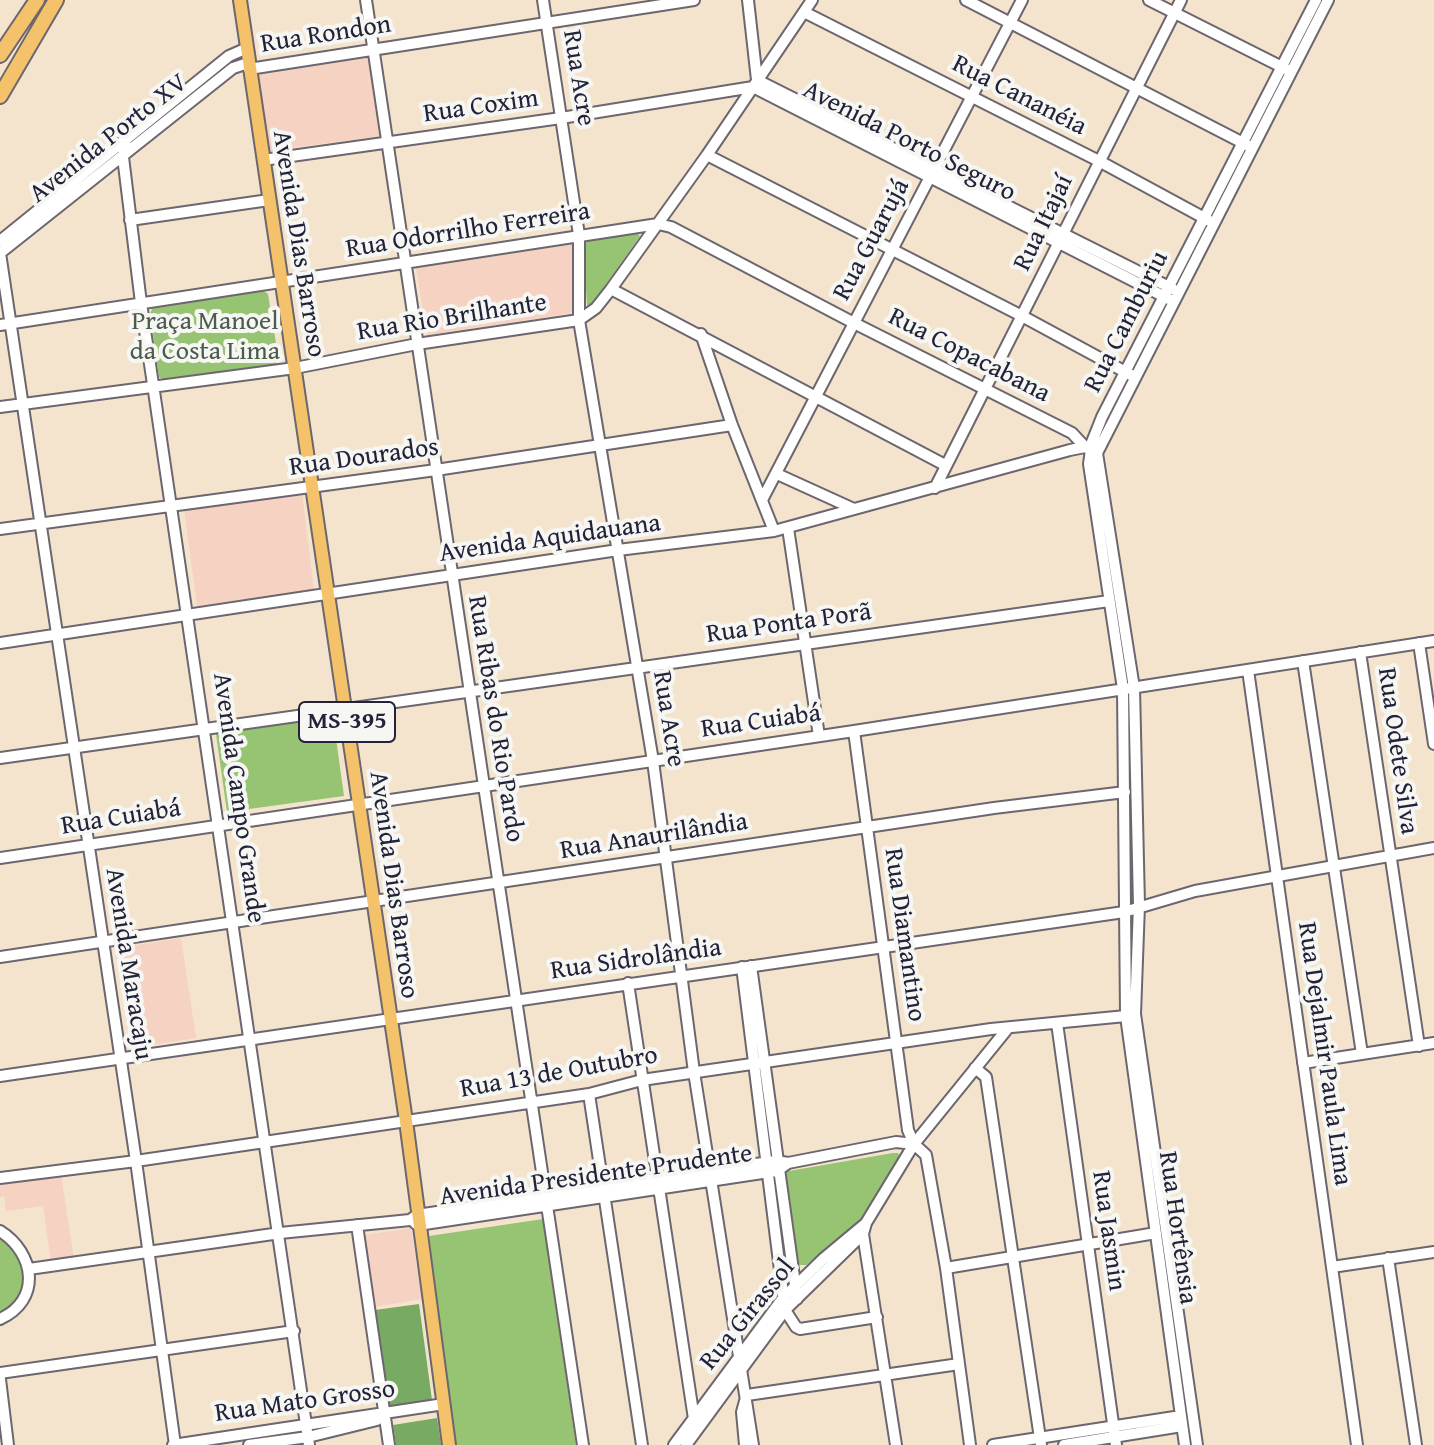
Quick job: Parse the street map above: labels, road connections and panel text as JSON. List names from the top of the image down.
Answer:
{
  "streets": {
    "main road": ["Avenida Dias Barroso", "MS-395"],
    "street": [
      "Rua Rondon",
      "Rua Acre",
      "Rua Cananéia",
      "Rua Coxim",
      "Avenida Porto XV",
      "Avenida Porto Seguro",
      "Rua Itajaí",
      "Rua Odorrilho Ferreira",
      "Rua Guarujá",
      "Rua Rio Brilhante",
      "Rua Camburiu",
      "Rua Copacabana",
      "Rua Dourados",
      "Avenida Aquidauana",
      "Rua Ponta Porã",
      "Rua Ribas do Rio Pardo",
      "Rua Cuiabá",
      "Rua Odete Silva",
      "Avenida Campo Grande",
      "Rua Anaurilândia",
      "Rua Diamantino",
      "Rua Sidrolândia",
      "Avenida Maracaju",
      "Rua Dejalmir Paula Lima",
      "Rua 13 de Outubro",
      "Avenida Presidente Prudente",
      "Rua Hortênsia",
      "Rua Jasmin",
      "Rua Girassol",
      "Rua Mato Grosso"
    ]
  },
  "crossings": [
    ["Rua Rondon", "Rua Acre"],
    ["Rua Rondon", "Avenida Porto XV"],
    ["Rua Rondon", "Avenida Dias Barroso"],
    ["Rua Rondon", "Rua Ribas do Rio Pardo"],
    ["Rua Acre", "Rua Coxim"],
    ["Rua Acre", "Rua Odorrilho Ferreira"],
    ["Rua Acre", "Rua Rio Brilhante"],
    ["Rua Acre", "Rua Dourados"],
    ["Rua Acre", "Avenida Aquidauana"],
    ["Rua Acre", "Rua Ponta Porã"],
    ["Rua Acre", "Rua Cuiabá"],
    ["Rua Acre", "Rua Anaurilândia"],
    ["Rua Acre", "Rua Sidrolândia"],
    ["Rua Acre", "Rua 13 de Outubro"],
    ["Rua Acre", "Avenida Presidente Prudente"],
    ["Rua Acre", "Rua Girassol"],
    ["Rua Cananéia", "Rua Itajaí"],
    ["Rua Cananéia", "Rua Guarujá"],
    ["Rua Cananéia", "Rua Camburiu"],
    ["Rua Coxim", "Avenida Porto Seguro"],
    ["Rua Coxim", "Avenida Dias Barroso"],
    ["Rua Coxim", "Rua Ribas do Rio Pardo"],
    ["Avenida Porto XV", "Avenida Dias Barroso"],
    ["Avenida Porto XV", "Avenida Campo Grande"],
    ["Avenida Porto XV", "Avenida Maracaju"],
    ["Avenida Porto Seguro", "Rua Itajaí"],
    ["Avenida Porto Seguro", "Rua Guarujá"],
    ["Avenida Porto Seguro", "Rua Camburiu"],
    ["Rua Itajaí", "Rua Copacabana"],
    ["Rua Itajaí", "Avenida Aquidauana"],
    ["Rua Odorrilho Ferreira", "Avenida Dias Barroso"],
    ["Rua Odorrilho Ferreira", "Rua Copacabana"],
    ["Rua Odorrilho Ferreira", "Rua Ribas do Rio Pardo"],
    ["Rua Odorrilho Ferreira", "Avenida Campo Grande"],
    ["Rua Odorrilho Ferreira", "Avenida Maracaju"],
    ["Rua Guarujá", "Rua Copacabana"],
    ["Avenida Dias Barroso", "Rua Rio Brilhante"],
    ["Avenida Dias Barroso", "Rua Dourados"],
    ["Avenida Dias Barroso", "Avenida Aquidauana"],
    ["Avenida Dias Barroso", "Rua Ponta Porã"],
    ["Avenida Dias Barroso", "Rua Cuiabá"],
    ["Avenida Dias Barroso", "Rua Anaurilândia"],
    ["Avenida Dias Barroso", "Rua Sidrolândia"],
    ["Avenida Dias Barroso", "Rua 13 de Outubro"],
    ["Avenida Dias Barroso", "Avenida Presidente Prudente"],
    ["Avenida Dias Barroso", "Rua Mato Grosso"],
    ["Rua Rio Brilhante", "Rua Ribas do Rio Pardo"],
    ["Rua Rio Brilhante", "Avenida Campo Grande"],
    ["Rua Rio Brilhante", "Avenida Maracaju"],
    ["Rua Camburiu", "Rua Copacabana"],
    ["Rua Camburiu", "Avenida Aquidauana"],
    ["Rua Camburiu", "Rua Ponta Porã"],
    ["Rua Camburiu", "Rua Cuiabá"],
    ["Rua Camburiu", "Rua Hortênsia"],
    ["Rua Copacabana", "Avenida Aquidauana"],
    ["Rua Dourados", "Rua Ribas do Rio Pardo"],
    ["Rua Dourados", "Avenida Campo Grande"],
    ["Rua Dourados", "Avenida Maracaju"],
    ["Avenida Aquidauana", "Rua Ribas do Rio Pardo"],
    ["Avenida Aquidauana", "Avenida Campo Grande"],
    ["Avenida Aquidauana", "Avenida Maracaju"],
    ["Rua Ponta Porã", "Rua Ribas do Rio Pardo"],
    ["Rua Ponta Porã", "Avenida Campo Grande"],
    ["Rua Ponta Porã", "Avenida Maracaju"],
    ["Rua Ribas do Rio Pardo", "Rua Cuiabá"],
    ["Rua Ribas do Rio Pardo", "Rua Anaurilândia"],
    ["Rua Ribas do Rio Pardo", "Rua Sidrolândia"],
    ["Rua Ribas do Rio Pardo", "Rua 13 de Outubro"],
    ["Rua Ribas do Rio Pardo", "Avenida Presidente Prudente"],
    ["Rua Cuiabá", "Rua Odete Silva"],
    ["Rua Cuiabá", "Avenida Campo Grande"],
    ["Rua Cuiabá", "Rua Diamantino"],
    ["Rua Cuiabá", "Avenida Maracaju"],
    ["Rua Cuiabá", "Rua Dejalmir Paula Lima"],
    ["Rua Cuiabá", "Rua Hortênsia"],
    ["Rua Odete Silva", "Rua Sidrolândia"],
    ["Avenida Campo Grande", "Rua Anaurilândia"],
    ["Avenida Campo Grande", "Rua Sidrolândia"],
    ["Avenida Campo Grande", "Rua 13 de Outubro"],
    ["Avenida Campo Grande", "Avenida Presidente Prudente"],
    ["Avenida Campo Grande", "Rua Mato Grosso"],
    ["Rua Anaurilândia", "Rua Diamantino"],
    ["Rua Anaurilândia", "Avenida Maracaju"],
    ["Rua Anaurilândia", "Rua Hortênsia"],
    ["Rua Diamantino", "Rua Sidrolândia"],
    ["Rua Diamantino", "Rua 13 de Outubro"],
    ["Rua Diamantino", "Avenida Presidente Prudente"],
    ["Rua Diamantino", "Rua Girassol"],
    ["Rua Sidrolândia", "Avenida Maracaju"],
    ["Rua Sidrolândia", "Rua Dejalmir Paula Lima"],
    ["Rua Sidrolândia", "Rua Hortênsia"],
    ["Avenida Maracaju", "Rua 13 de Outubro"],
    ["Avenida Maracaju", "Avenida Presidente Prudente"],
    ["Avenida Maracaju", "Rua Mato Grosso"],
    ["Rua 13 de Outubro", "Rua Hortênsia"],
    ["Rua 13 de Outubro", "Rua Jasmin"],
    ["Rua 13 de Outubro", "Rua Girassol"],
    ["Avenida Presidente Prudente", "Rua Girassol"]
  ],
  "parks": ["Praça Manoel da Costa Lima"]
}
